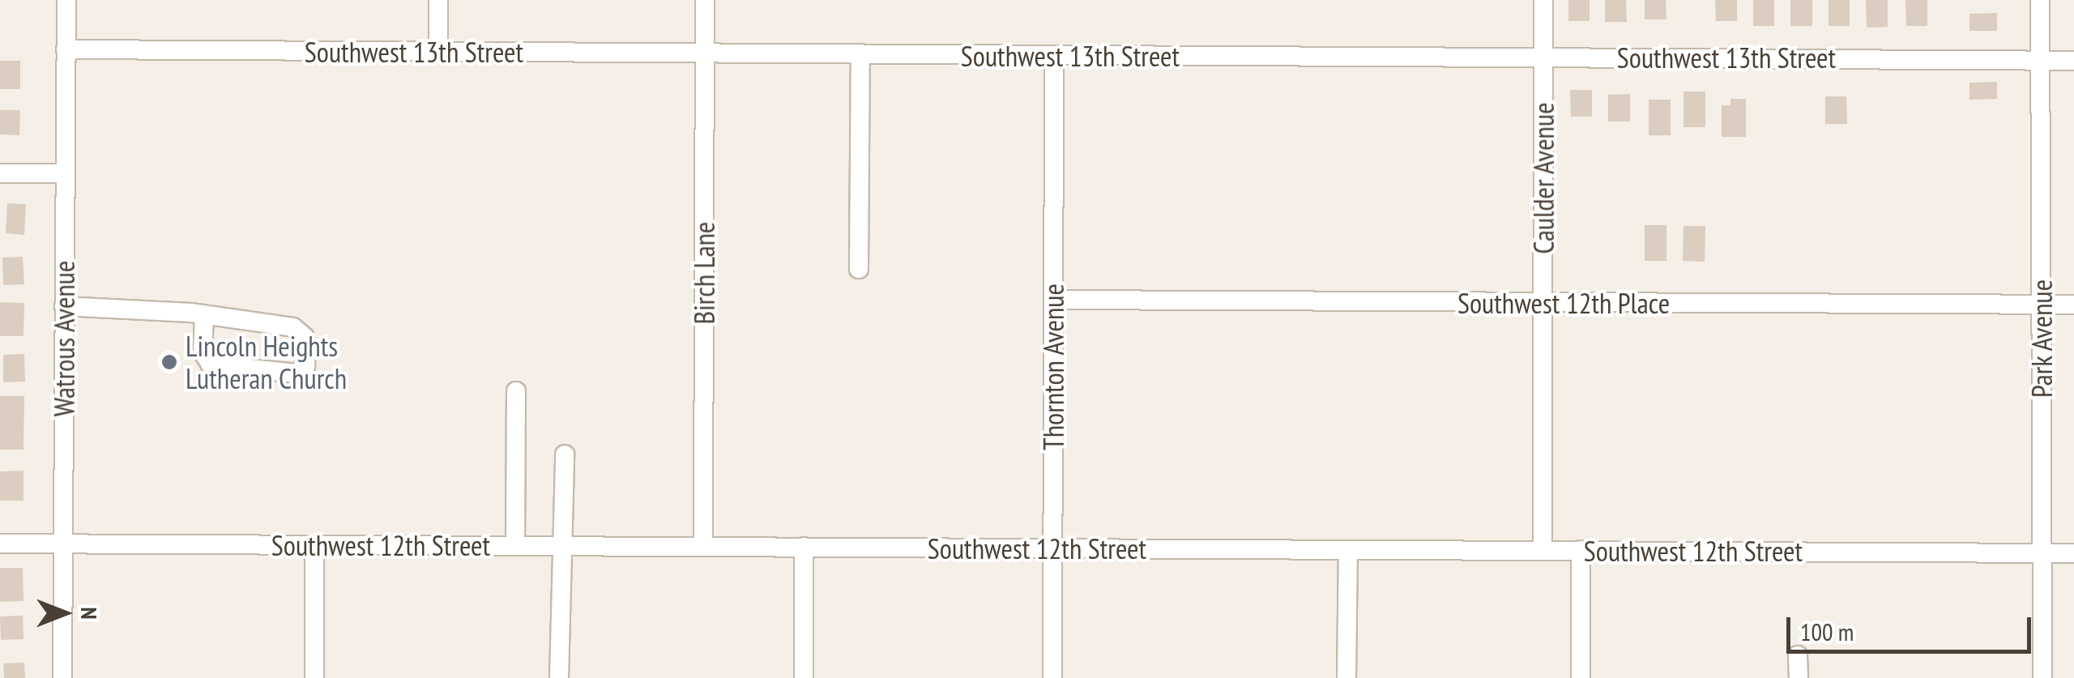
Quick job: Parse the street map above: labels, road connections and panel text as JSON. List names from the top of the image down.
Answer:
{
  "streets": {
    "street": [
      "Southwest 13th Street",
      "Caulder Avenue",
      "Birch Lane",
      "Southwest 12th Place",
      "Watrous Avenue",
      "Park Avenue",
      "Thornton Avenue",
      "Southwest 12th Street"
    ]
  },
  "crossings": [
    ["Southwest 13th Street", "Caulder Avenue"],
    ["Southwest 13th Street", "Birch Lane"],
    ["Southwest 13th Street", "Watrous Avenue"],
    ["Southwest 13th Street", "Park Avenue"],
    ["Southwest 13th Street", "Thornton Avenue"],
    ["Caulder Avenue", "Southwest 12th Place"],
    ["Caulder Avenue", "Southwest 12th Street"],
    ["Birch Lane", "Southwest 12th Street"],
    ["Southwest 12th Place", "Park Avenue"],
    ["Southwest 12th Place", "Thornton Avenue"],
    ["Watrous Avenue", "Southwest 12th Street"],
    ["Park Avenue", "Southwest 12th Street"],
    ["Thornton Avenue", "Southwest 12th Street"]
  ],
  "places": ["Lincoln Heights Lutheran Church"],
  "scale_bar": "100 m",
  "north": "right"
}
